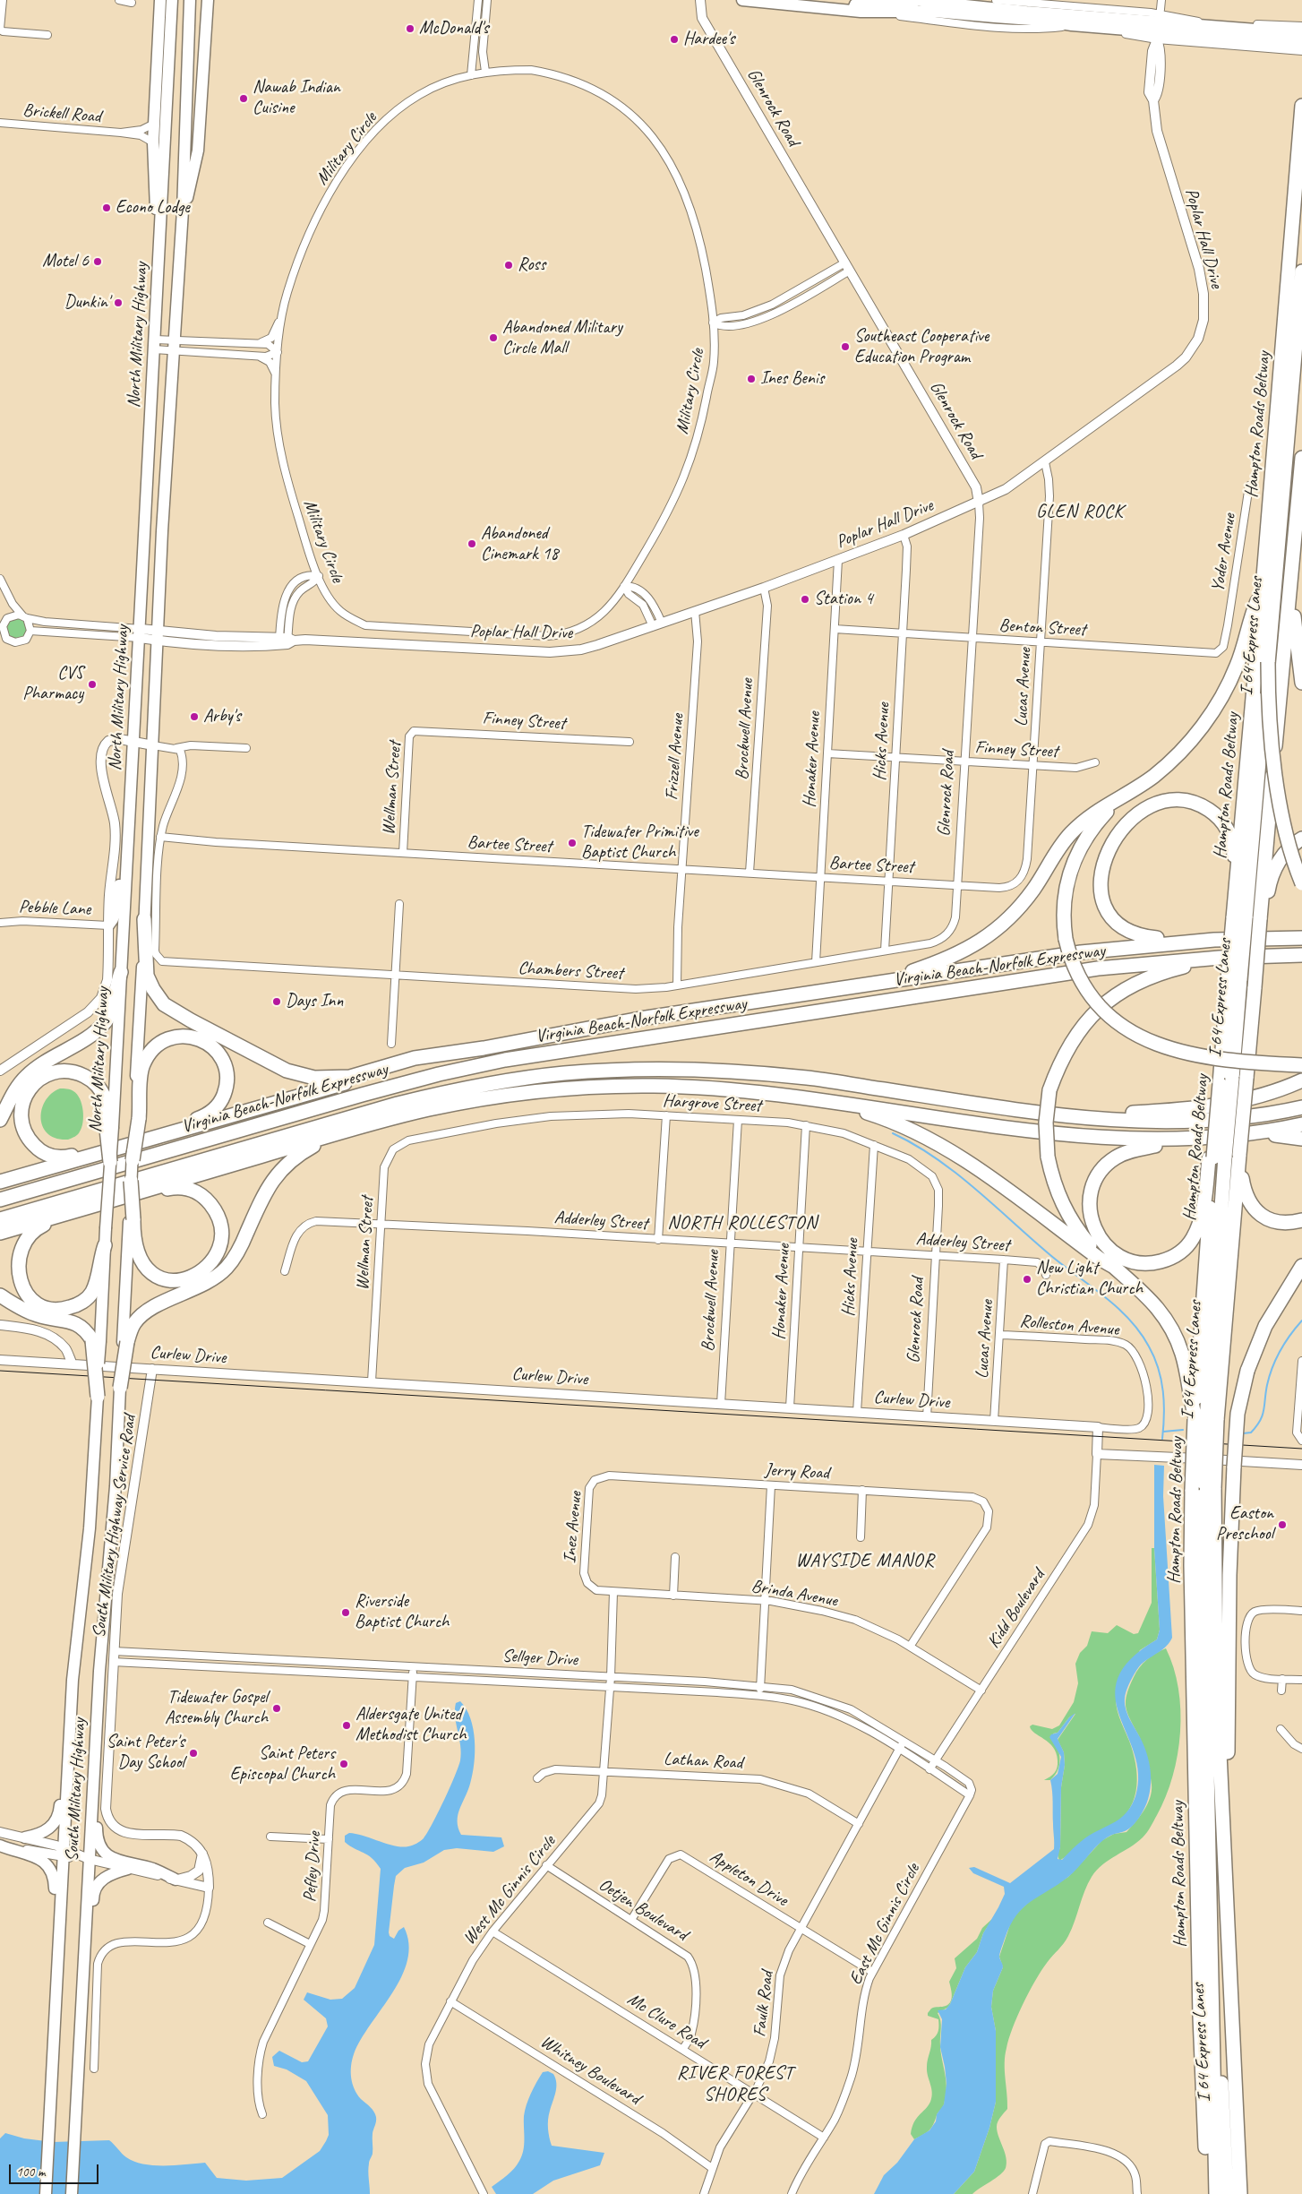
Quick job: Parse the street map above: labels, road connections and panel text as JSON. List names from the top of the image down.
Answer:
{
  "streets": {
    "highway": ["Hampton Roads Beltway", "I 64 Express Lanes", "Virginia Beach-Norfolk Expressway"],
    "main road": ["North Military Highway", "South Military Highway"],
    "street": [
      "Glenrock Road",
      "Brickell Road",
      "Military Circle",
      "Poplar Hall Drive",
      "Yoder Avenue",
      "Benton Street",
      "Lucas Avenue",
      "Finney Street",
      "Brockwell Avenue",
      "Hicks Avenue",
      "Frizzell Avenue",
      "Honaker Avenue",
      "Wellman Street",
      "Bartee Street",
      "Pebble Lane",
      "Chambers Street",
      "Hargrove Street",
      "Adderley Street",
      "Rolleston Avenue",
      "Curlew Drive",
      "Jerry Road",
      "South Military Highway Service Road",
      "Inez Avenue",
      "Brinda Avenue",
      "Kidd Boulevard",
      "Sellger Drive",
      "Lathan Road",
      "Pefley Drive",
      "Appleton Drive",
      "West Mc Ginnis Circle",
      "Oetjen Boulevard",
      "East Mc Ginnis Circle",
      "Faulk Road",
      "Mc Clure Road",
      "Whitney Boulevard"
    ]
  },
  "crossings": [
    ["Glenrock Road", "Poplar Hall Drive"],
    ["Glenrock Road", "Benton Street"],
    ["Glenrock Road", "Finney Street"],
    ["Glenrock Road", "Bartee Street"],
    ["Glenrock Road", "Chambers Street"],
    ["Glenrock Road", "Hargrove Street"],
    ["Glenrock Road", "Adderley Street"],
    ["Glenrock Road", "Curlew Drive"],
    ["Poplar Hall Drive", "North Military Highway"],
    ["Poplar Hall Drive", "Lucas Avenue"],
    ["Poplar Hall Drive", "Brockwell Avenue"],
    ["Poplar Hall Drive", "Hicks Avenue"],
    ["Poplar Hall Drive", "Frizzell Avenue"],
    ["Poplar Hall Drive", "Honaker Avenue"],
    ["Hampton Roads Beltway", "I 64 Express Lanes"],
    ["Yoder Avenue", "Benton Street"],
    ["Benton Street", "Lucas Avenue"],
    ["Benton Street", "Hicks Avenue"],
    ["Benton Street", "Honaker Avenue"],
    ["Lucas Avenue", "Finney Street"],
    ["Lucas Avenue", "Bartee Street"],
    ["Lucas Avenue", "Adderley Street"],
    ["Lucas Avenue", "Rolleston Avenue"],
    ["Lucas Avenue", "Curlew Drive"],
    ["Finney Street", "Hicks Avenue"],
    ["Finney Street", "Honaker Avenue"],
    ["Finney Street", "Wellman Street"],
    ["Brockwell Avenue", "Bartee Street"],
    ["Brockwell Avenue", "Hargrove Street"],
    ["Brockwell Avenue", "Adderley Street"],
    ["Brockwell Avenue", "Curlew Drive"],
    ["Hicks Avenue", "Bartee Street"],
    ["Hicks Avenue", "Chambers Street"],
    ["Hicks Avenue", "Hargrove Street"],
    ["Hicks Avenue", "Adderley Street"],
    ["Hicks Avenue", "Curlew Drive"],
    ["Frizzell Avenue", "Bartee Street"],
    ["Frizzell Avenue", "Chambers Street"],
    ["Honaker Avenue", "Bartee Street"],
    ["Honaker Avenue", "Chambers Street"],
    ["Honaker Avenue", "Hargrove Street"],
    ["Honaker Avenue", "Adderley Street"],
    ["Honaker Avenue", "Curlew Drive"],
    ["Wellman Street", "Bartee Street"],
    ["Wellman Street", "Hargrove Street"],
    ["Wellman Street", "Adderley Street"],
    ["Wellman Street", "Curlew Drive"],
    ["Bartee Street", "Chambers Street"],
    ["Rolleston Avenue", "Curlew Drive"],
    ["Curlew Drive", "South Military Highway Service Road"],
    ["Jerry Road", "Inez Avenue"],
    ["Jerry Road", "Brinda Avenue"],
    ["South Military Highway Service Road", "Sellger Drive"],
    ["Inez Avenue", "Brinda Avenue"],
    ["Brinda Avenue", "Kidd Boulevard"],
    ["Brinda Avenue", "West Mc Ginnis Circle"],
    ["Kidd Boulevard", "Sellger Drive"],
    ["Sellger Drive", "Pefley Drive"],
    ["Sellger Drive", "West Mc Ginnis Circle"],
    ["Sellger Drive", "East Mc Ginnis Circle"],
    ["Sellger Drive", "Faulk Road"],
    ["Lathan Road", "West Mc Ginnis Circle"],
    ["Lathan Road", "Faulk Road"],
    ["Appleton Drive", "Oetjen Boulevard"],
    ["Appleton Drive", "East Mc Ginnis Circle"],
    ["Appleton Drive", "Faulk Road"],
    ["West Mc Ginnis Circle", "Oetjen Boulevard"],
    ["West Mc Ginnis Circle", "Mc Clure Road"],
    ["West Mc Ginnis Circle", "Whitney Boulevard"],
    ["Oetjen Boulevard", "Mc Clure Road"],
    ["East Mc Ginnis Circle", "Mc Clure Road"],
    ["Faulk Road", "Mc Clure Road"],
    ["Faulk Road", "Whitney Boulevard"]
  ],
  "districts": [
    "GLEN ROCK",
    "NORTH ROLLESTON",
    "WAYSIDE MANOR",
    "RIVER FOREST SHORES"
  ],
  "places": [
    "McDonald's",
    "Hardee's",
    "Nawab Indian Cuisine",
    "Econo Lodge",
    "Motel 6",
    "Ross",
    "Dunkin'",
    "Abandoned Military Circle Mall",
    "Southeast Cooperative Education Program",
    "Ines Benis",
    "Abandoned Cinemark 18",
    "Station 4",
    "CVS Pharmacy",
    "Arby's",
    "Tidewater Primitive Baptist Church",
    "Days Inn",
    "New Light Christian Church",
    "Easton Preschool",
    "Riverside Baptist Church",
    "Tidewater Gospel Assembly Church",
    "Aldersgate United Methodist Church",
    "Saint Peter's Day School",
    "Saint Peters Episcopal Church"
  ],
  "scale_bar": "100 m"
}
